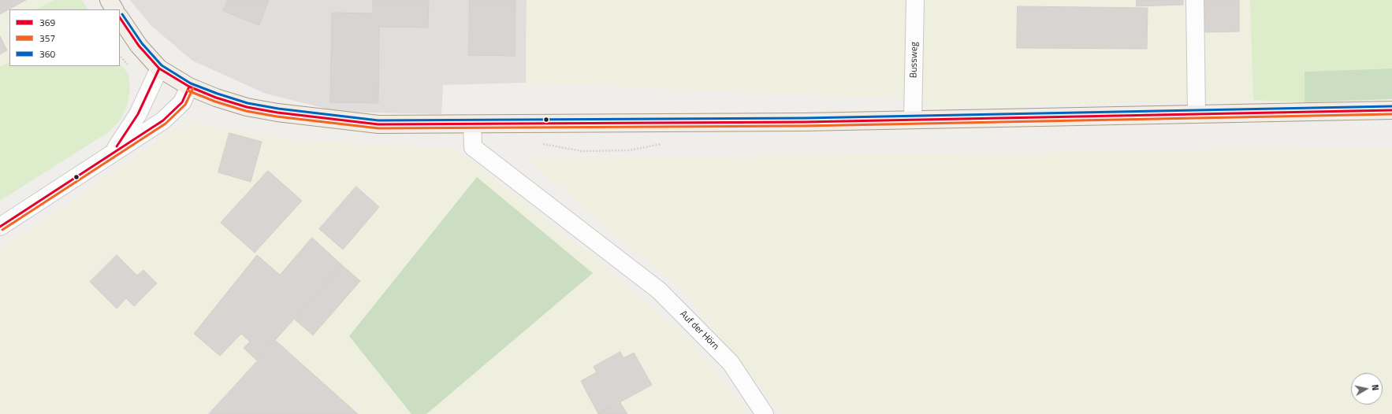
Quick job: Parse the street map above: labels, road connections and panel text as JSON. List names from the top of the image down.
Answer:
{
  "streets": {
    "street": ["Bussweg", "Auf der Hörn"]
  },
  "lines": ["transit line 360", "transit line 369", "transit line 357"],
  "legend": ["369", "357", "360"],
  "north": "right"
}
